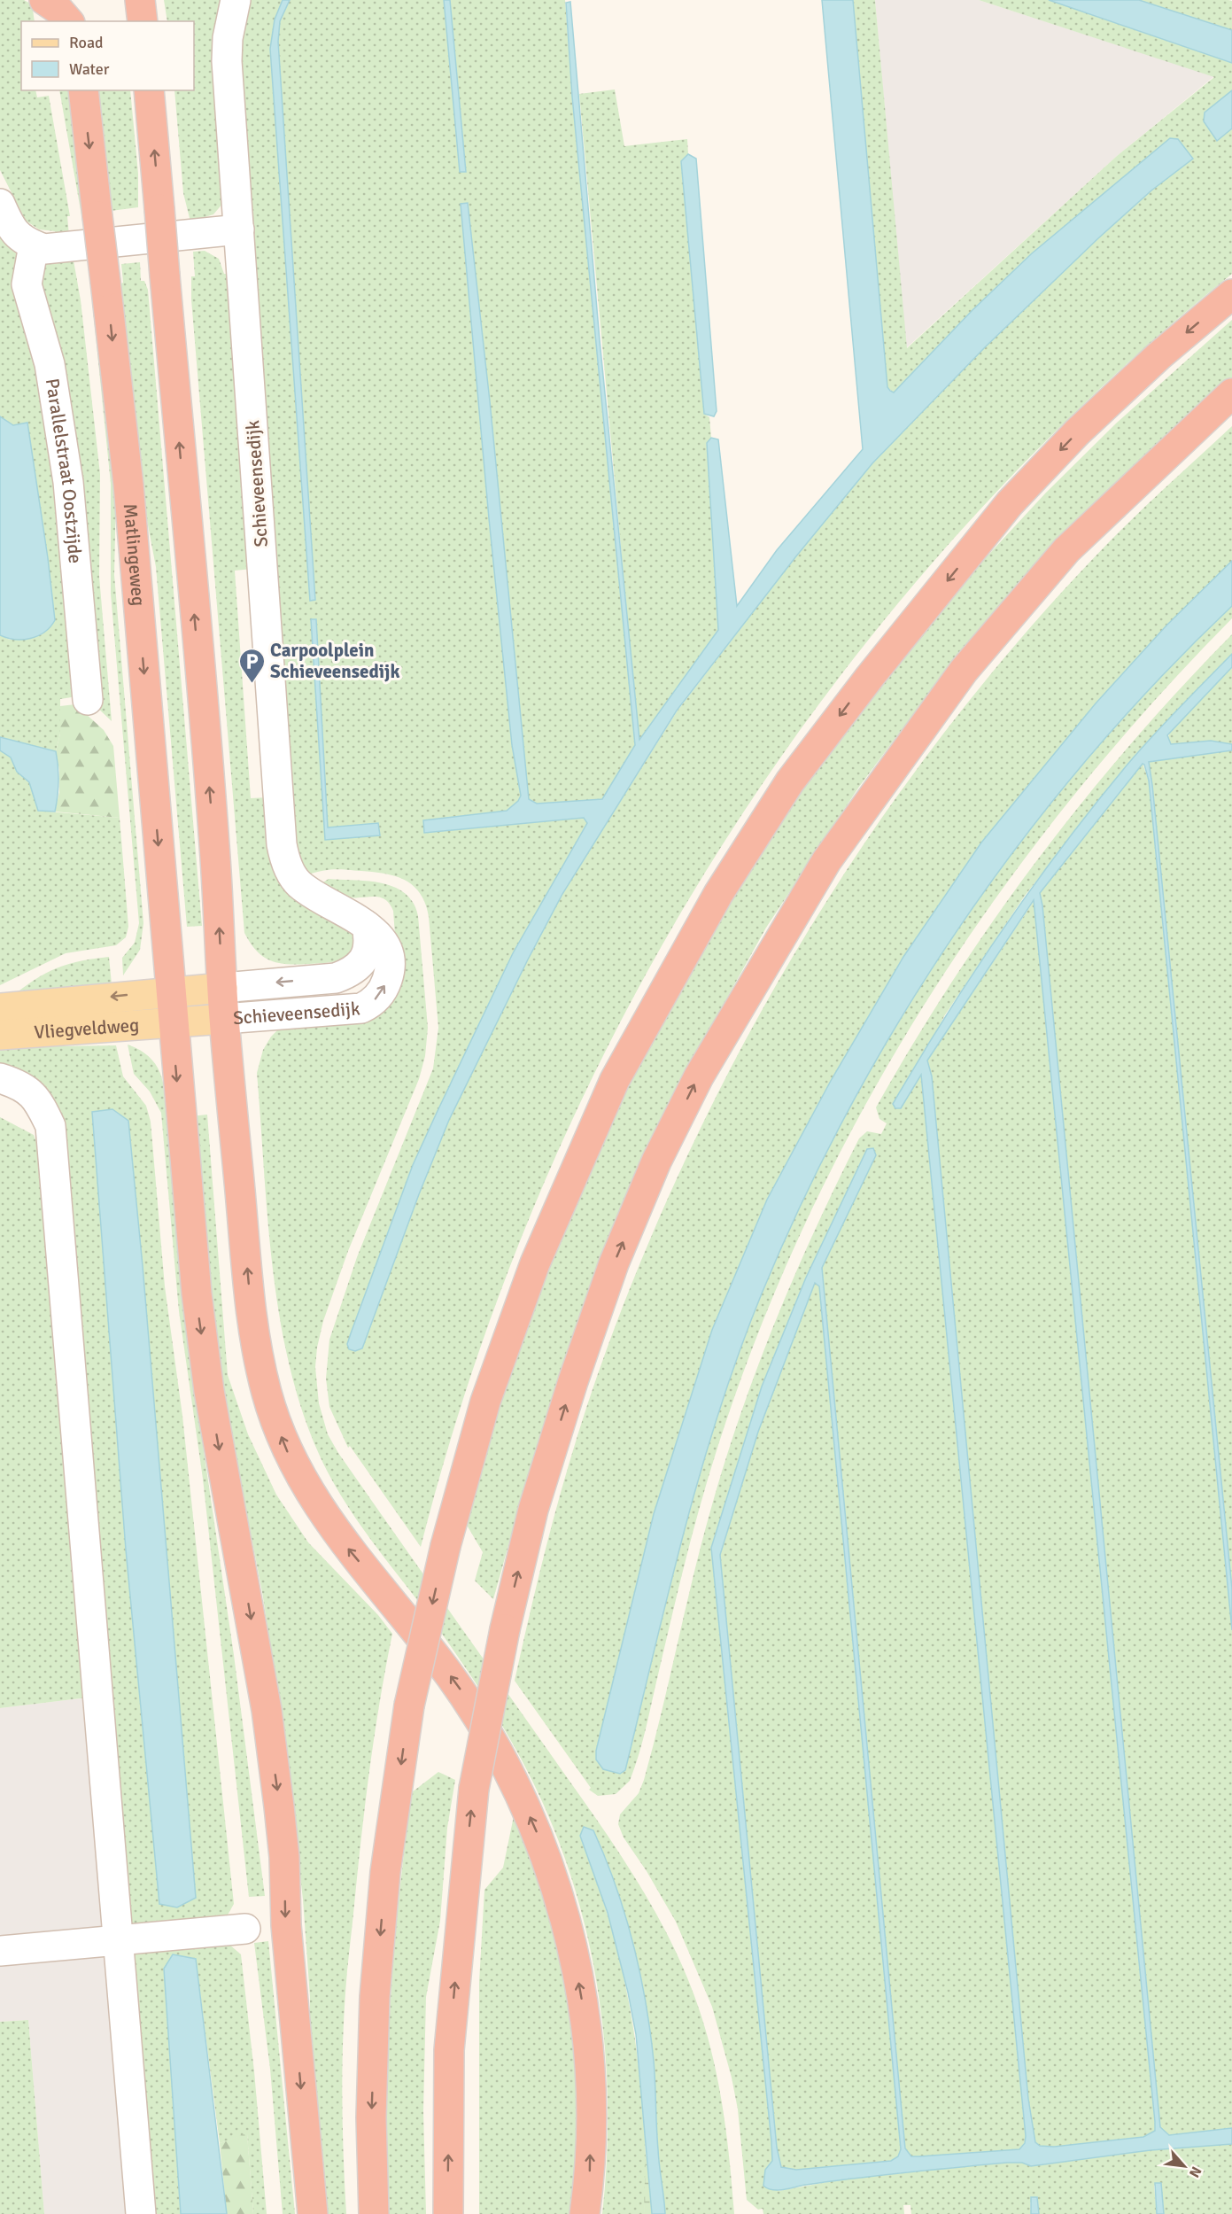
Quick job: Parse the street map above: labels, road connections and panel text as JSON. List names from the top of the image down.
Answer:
{
  "streets": {
    "highway": ["Matlingeweg"],
    "main road": ["Vliegveldweg"],
    "street": ["Parallelstraat Oostzijde", "Schieveensedijk"]
  },
  "crossings": [
    ["Schieveensedijk", "Vliegveldweg"],
    ["Matlingeweg", "Vliegveldweg"]
  ],
  "places": {
    "parking": ["Carpoolplein Schieveensedijk"]
  },
  "legend": ["Road", "Water"],
  "north": "bottom right"
}
